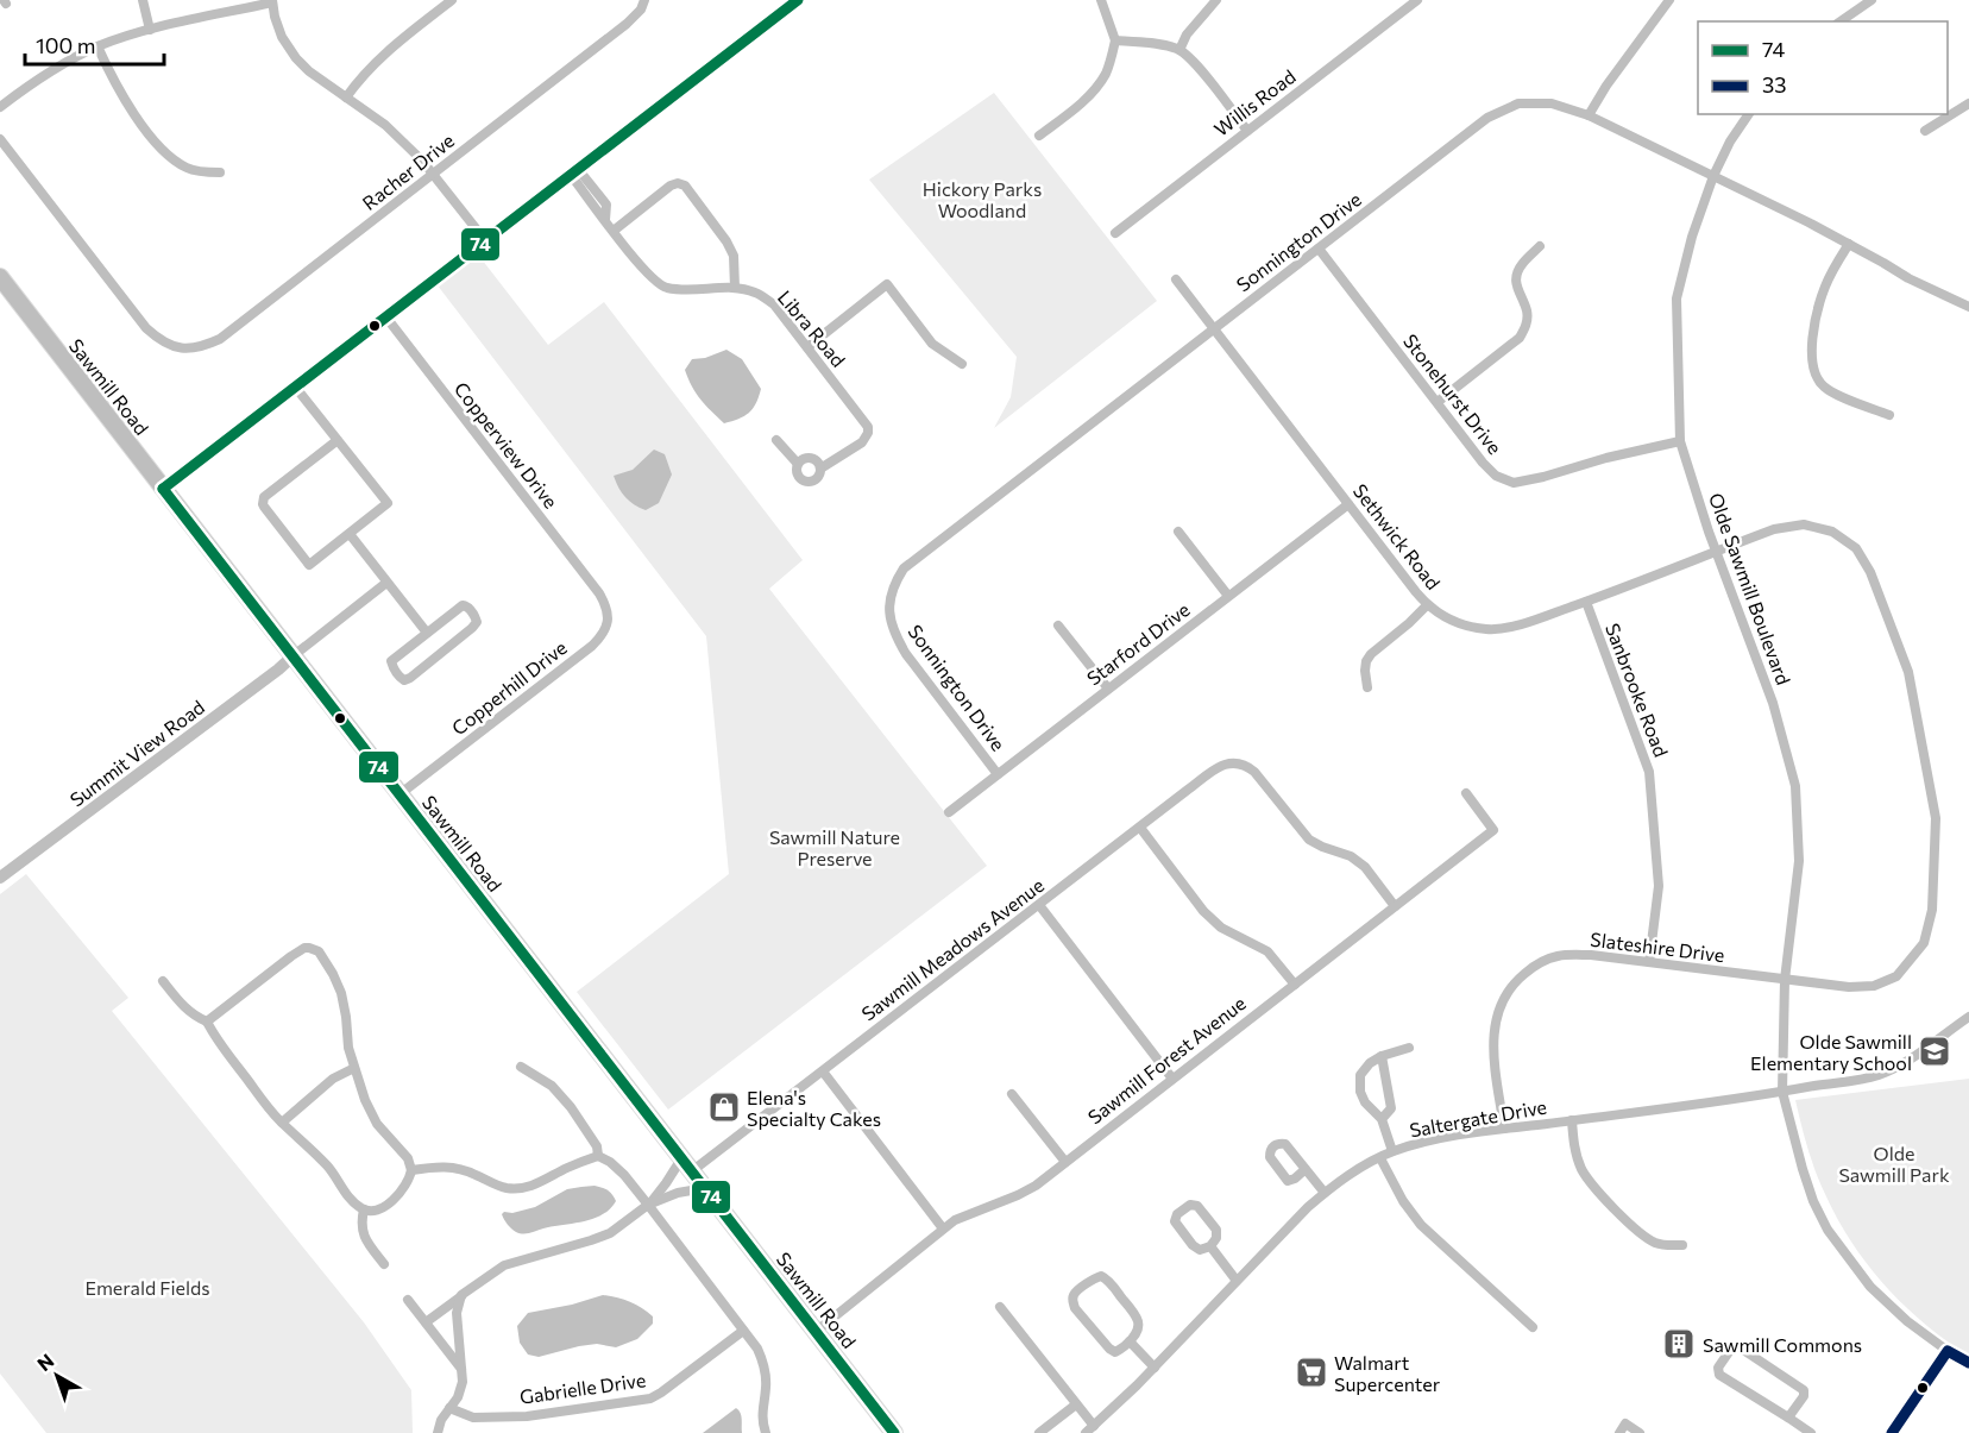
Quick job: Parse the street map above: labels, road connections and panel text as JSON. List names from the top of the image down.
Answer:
{
  "streets": {
    "main road": ["Sawmill Road"],
    "street": [
      "Willis Road",
      "Racher Drive",
      "Sonnington Drive",
      "Libra Road",
      "Stonehurst Drive",
      "Copperview Drive",
      "Sethwick Road",
      "Olde Sawmill Boulevard",
      "Starford Drive",
      "Copperhill Drive",
      "Sanbrooke Road",
      "Summit View Road",
      "Slateshire Drive",
      "Sawmill Meadows Avenue",
      "Sawmill Forest Avenue",
      "Saltergate Drive",
      "Gabrielle Drive"
    ]
  },
  "crossings": [
    ["Sonnington Drive", "Stonehurst Drive"],
    ["Sonnington Drive", "Sethwick Road"],
    ["Sonnington Drive", "Olde Sawmill Boulevard"],
    ["Sonnington Drive", "Starford Drive"],
    ["Sawmill Road", "Copperhill Drive"],
    ["Sawmill Road", "Summit View Road"],
    ["Sawmill Road", "Sawmill Meadows Avenue"],
    ["Sawmill Road", "Sawmill Forest Avenue"],
    ["Stonehurst Drive", "Olde Sawmill Boulevard"],
    ["Copperview Drive", "Copperhill Drive"],
    ["Sethwick Road", "Olde Sawmill Boulevard"],
    ["Sethwick Road", "Starford Drive"],
    ["Sethwick Road", "Sanbrooke Road"],
    ["Sethwick Road", "Slateshire Drive"],
    ["Olde Sawmill Boulevard", "Slateshire Drive"],
    ["Olde Sawmill Boulevard", "Saltergate Drive"],
    ["Sanbrooke Road", "Slateshire Drive"],
    ["Slateshire Drive", "Saltergate Drive"],
    ["Sawmill Meadows Avenue", "Sawmill Forest Avenue"]
  ],
  "parks": [
    "Hickory Parks Woodland",
    "Sawmill Nature Preserve",
    "Olde Sawmill Park",
    "Emerald Fields"
  ],
  "places": {
    "school or university": ["Olde Sawmill Elementary School"],
    "shop": ["Elena's Specialty Cakes"],
    "building": ["Sawmill Commons"],
    "supermarket": ["Walmart Supercenter"]
  },
  "lines": ["transit line 74", "transit line 33"],
  "legend": ["74", "33"],
  "scale_bar": "100 m",
  "north": "top left"
}
